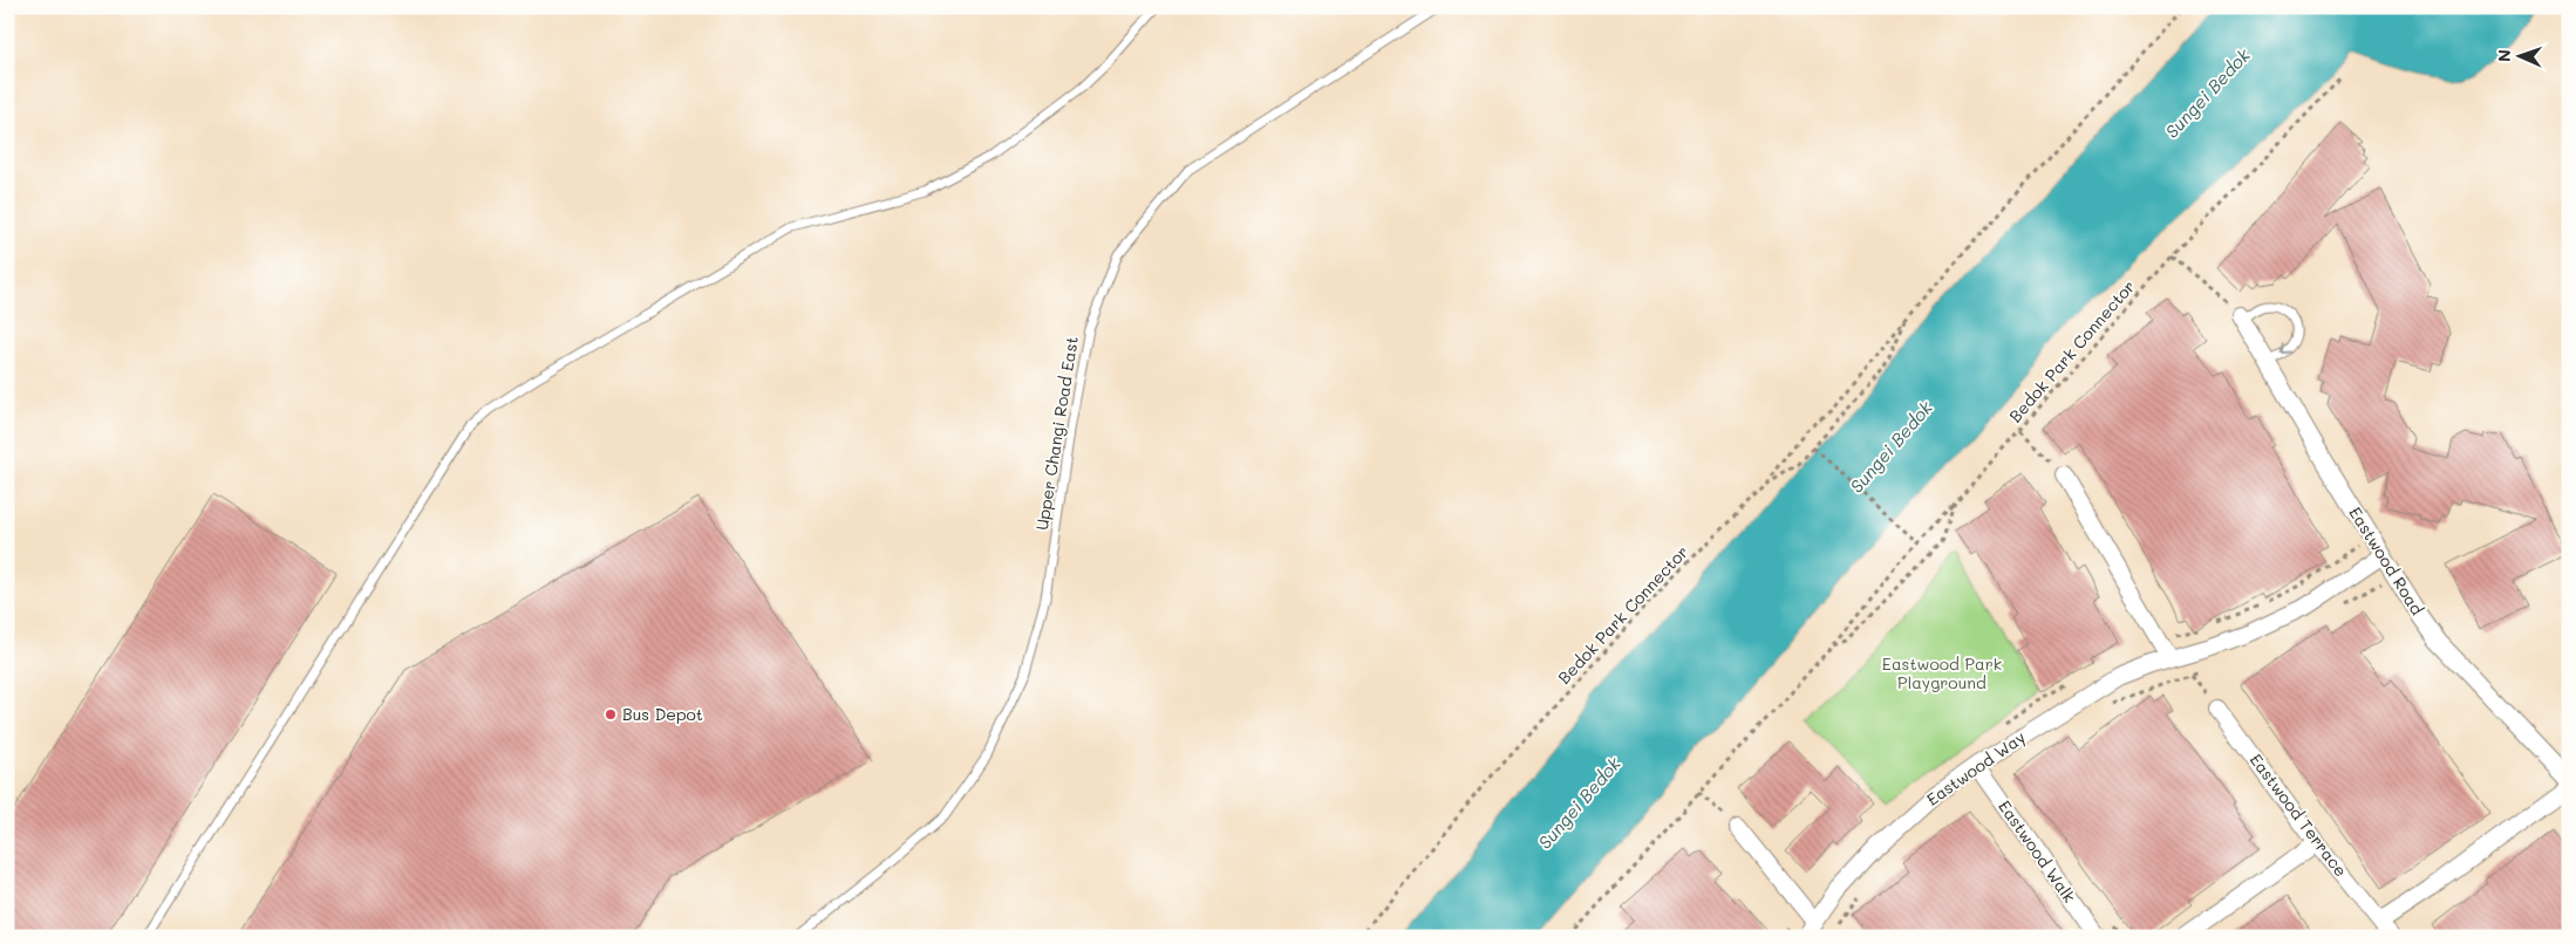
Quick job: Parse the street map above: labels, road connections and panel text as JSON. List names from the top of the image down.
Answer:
{
  "streets": {
    "street": [
      "Eastwood Road",
      "Eastwood Way",
      "Eastwood Terrace",
      "Eastwood Walk"
    ],
    "lane": ["Upper Changi Road East"],
    "path": ["Bedok Park Connector"]
  },
  "crossings": [
    ["Eastwood Road", "Eastwood Way"],
    ["Eastwood Way", "Eastwood Walk"]
  ],
  "water": ["Sungei Bedok"],
  "parks": ["Eastwood Park Playground"],
  "places": ["Bus Depot"],
  "north": "left"
}
